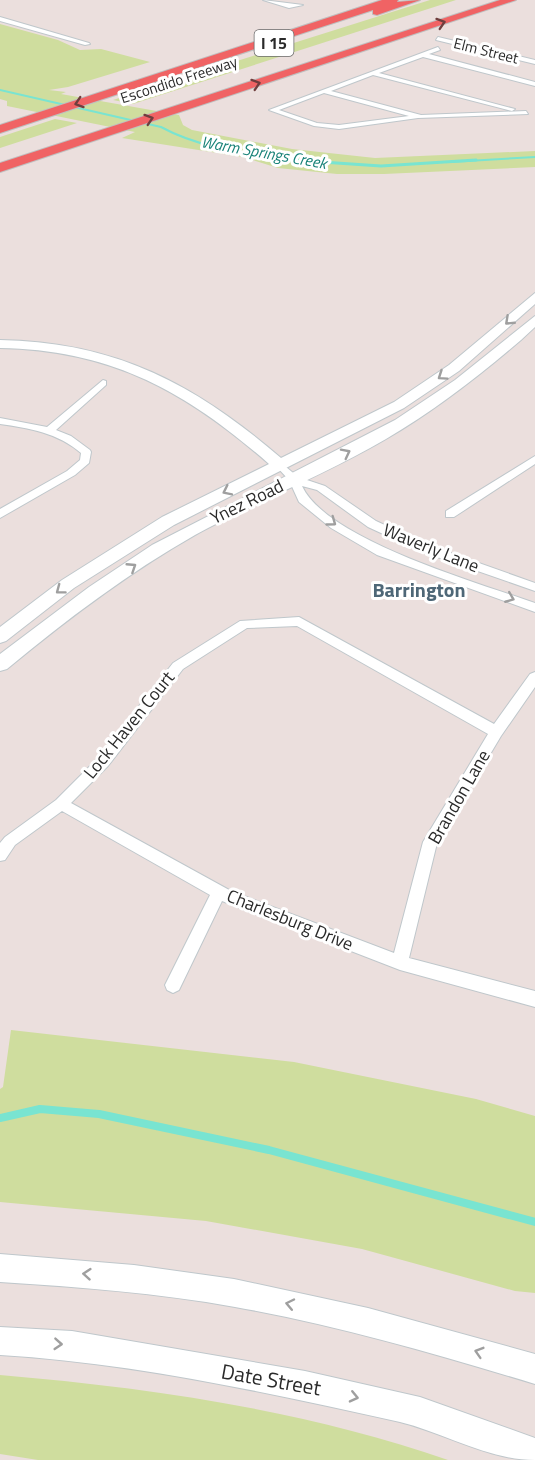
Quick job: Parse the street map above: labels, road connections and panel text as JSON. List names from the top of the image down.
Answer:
{
  "streets": {
    "highway": ["I 15", "Escondido Freeway"],
    "main road": ["Ynez Road", "Date Street"],
    "street": [
      "Elm Street",
      "Waverly Lane",
      "Lock Haven Court",
      "Brandon Lane",
      "Charlesburg Drive"
    ]
  },
  "crossings": [
    ["I 15", "Escondido Freeway"],
    ["Ynez Road", "Waverly Lane"],
    ["Lock Haven Court", "Brandon Lane"],
    ["Lock Haven Court", "Charlesburg Drive"],
    ["Brandon Lane", "Charlesburg Drive"]
  ],
  "districts": ["Barrington"],
  "water": ["Warm Springs Creek"]
}
